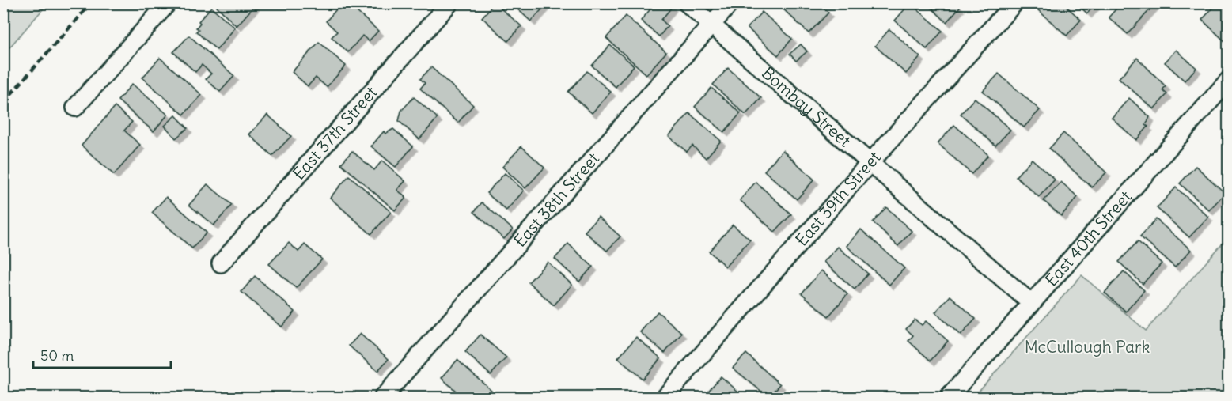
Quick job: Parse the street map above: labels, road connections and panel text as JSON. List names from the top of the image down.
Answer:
{
  "streets": {
    "street": [
      "Bombay Street",
      "East 37th Street",
      "East 39th Street",
      "East 38th Street",
      "East 40th Street"
    ]
  },
  "crossings": [
    ["Bombay Street", "East 39th Street"],
    ["Bombay Street", "East 38th Street"],
    ["Bombay Street", "East 40th Street"]
  ],
  "parks": ["McCullough Park"],
  "scale_bar": "50 m"
}
